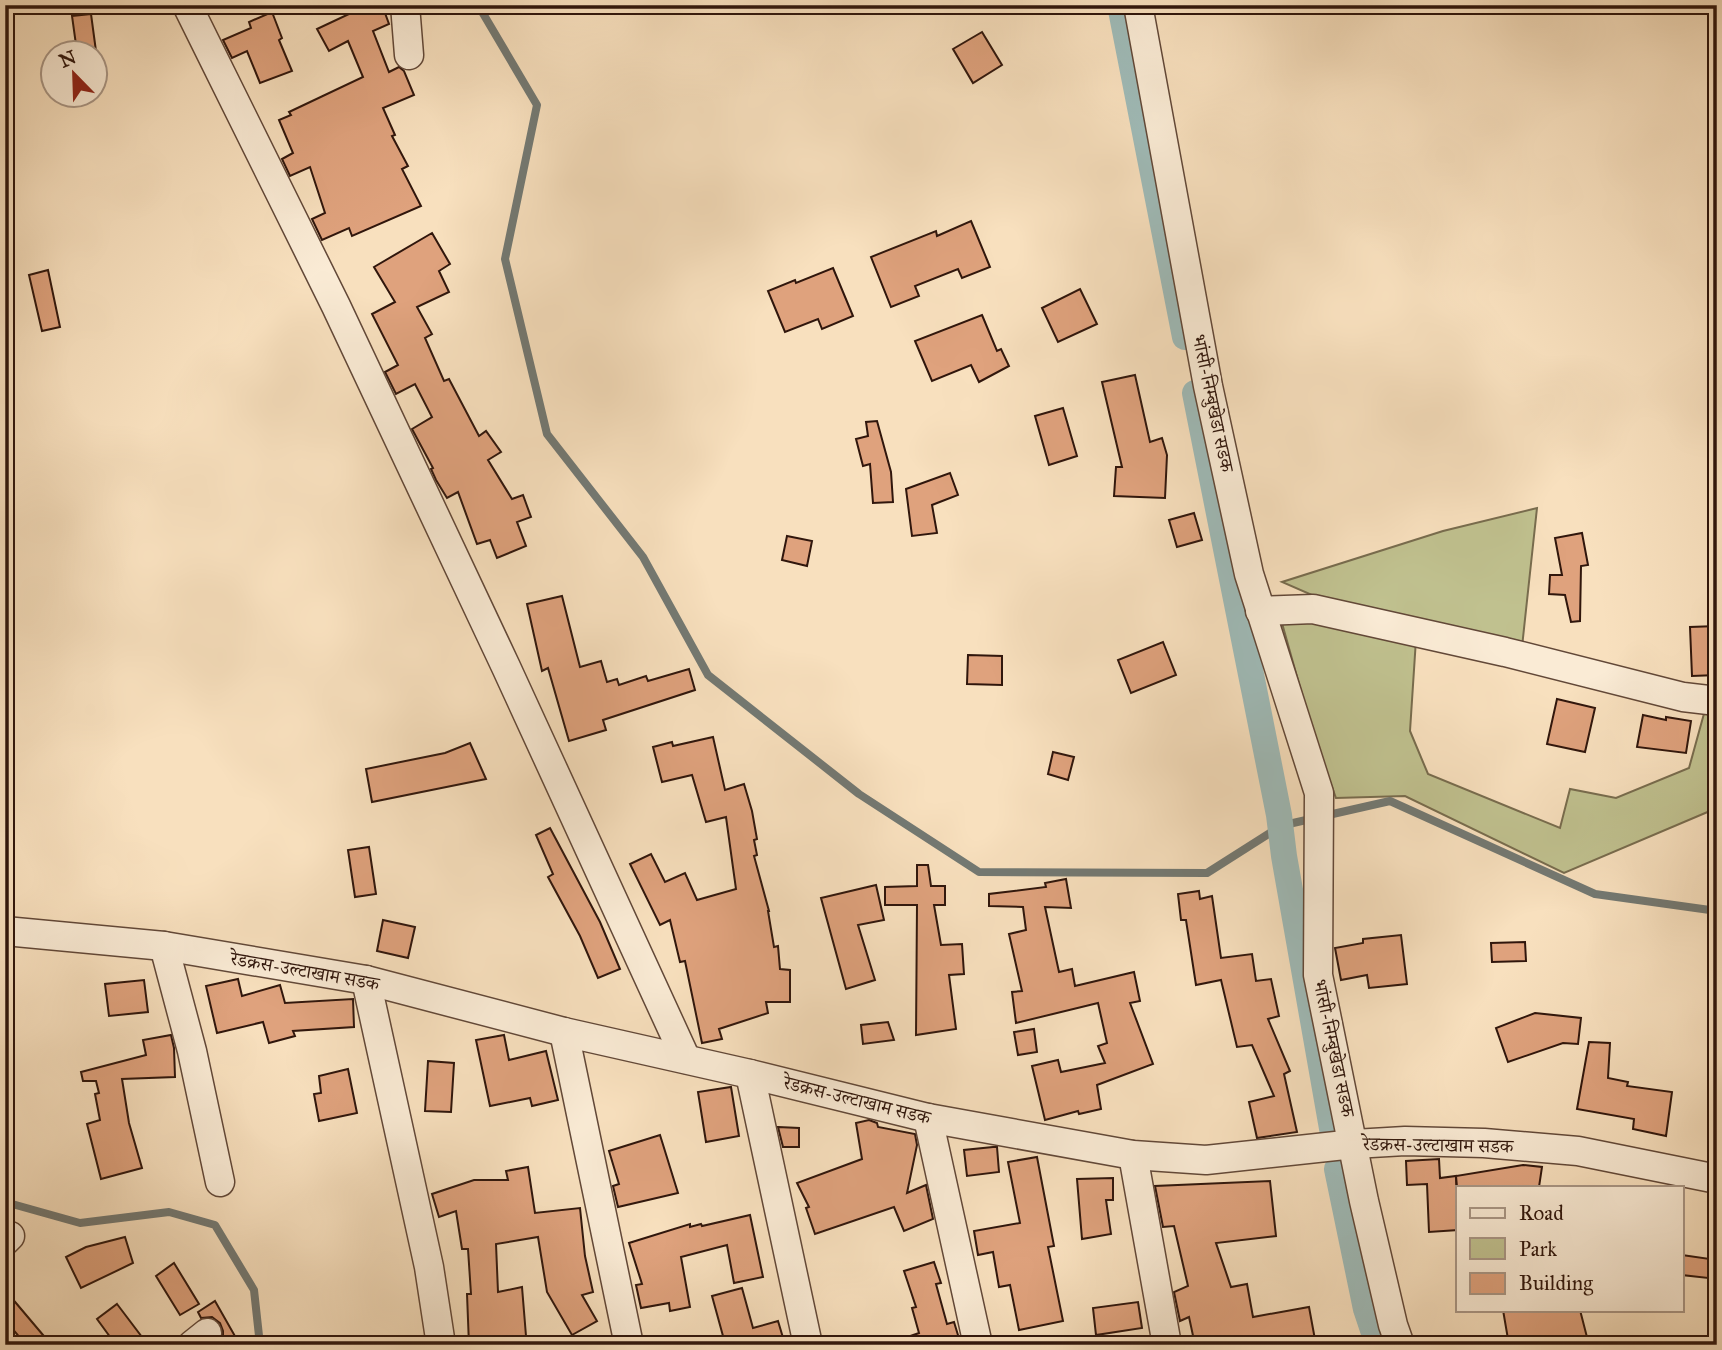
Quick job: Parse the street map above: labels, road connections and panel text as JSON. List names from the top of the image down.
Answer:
{
  "streets": {
    "street": ["भांसी-निम्बुखेडा सडक", "रेडक्रस-उल्टाखाम सडक"]
  },
  "crossings": [
    ["भांसी-निम्बुखेडा सडक", "रेडक्रस-उल्टाखाम सडक"]
  ],
  "legend": ["Road", "Park", "Building"],
  "north": "top left"
}
